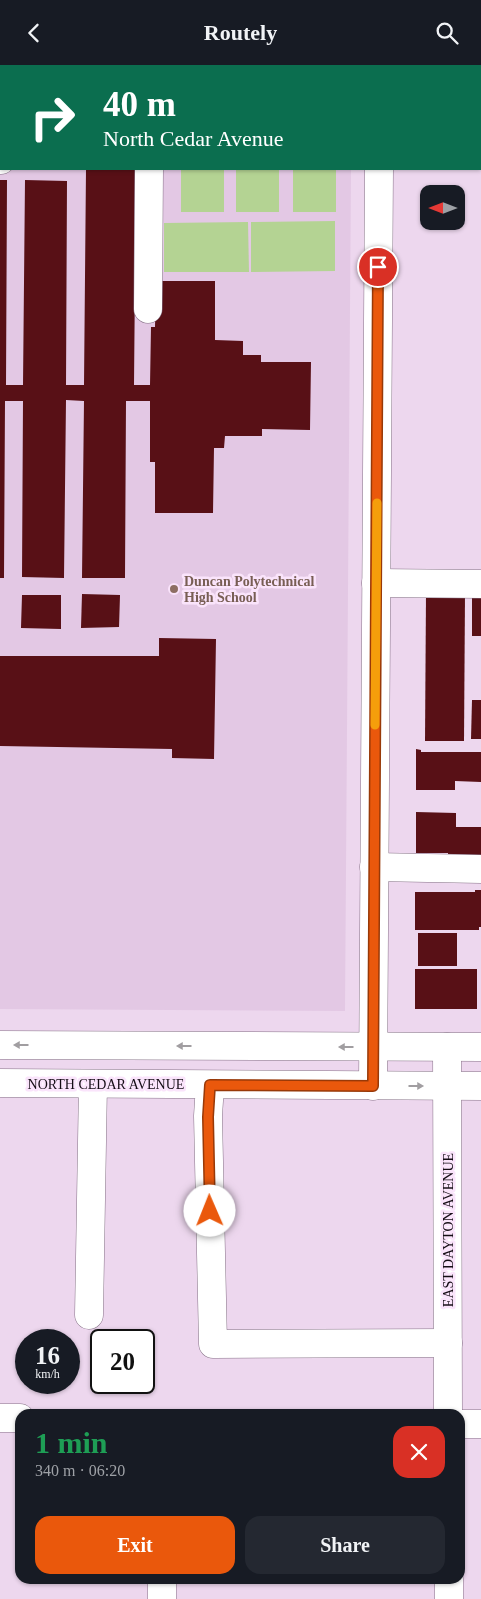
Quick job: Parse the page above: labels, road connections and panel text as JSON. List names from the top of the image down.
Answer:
{
  "streets": {
    "street": ["NORTH CEDAR AVENUE", "EAST DAYTON AVENUE"]
  },
  "crossings": [
    ["NORTH CEDAR AVENUE", "EAST DAYTON AVENUE"]
  ],
  "places": ["Duncan Polytechnical High School"],
  "north": "left",
  "page": {
    "header": "Routely",
    "turn": ["40 m", "North Cedar Avenue"],
    "speed": "16 km/h",
    "limit": "20",
    "heading": ["1 min", "340 m · 06:20"],
    "buttons": ["Exit", "Share"]
  }
}
